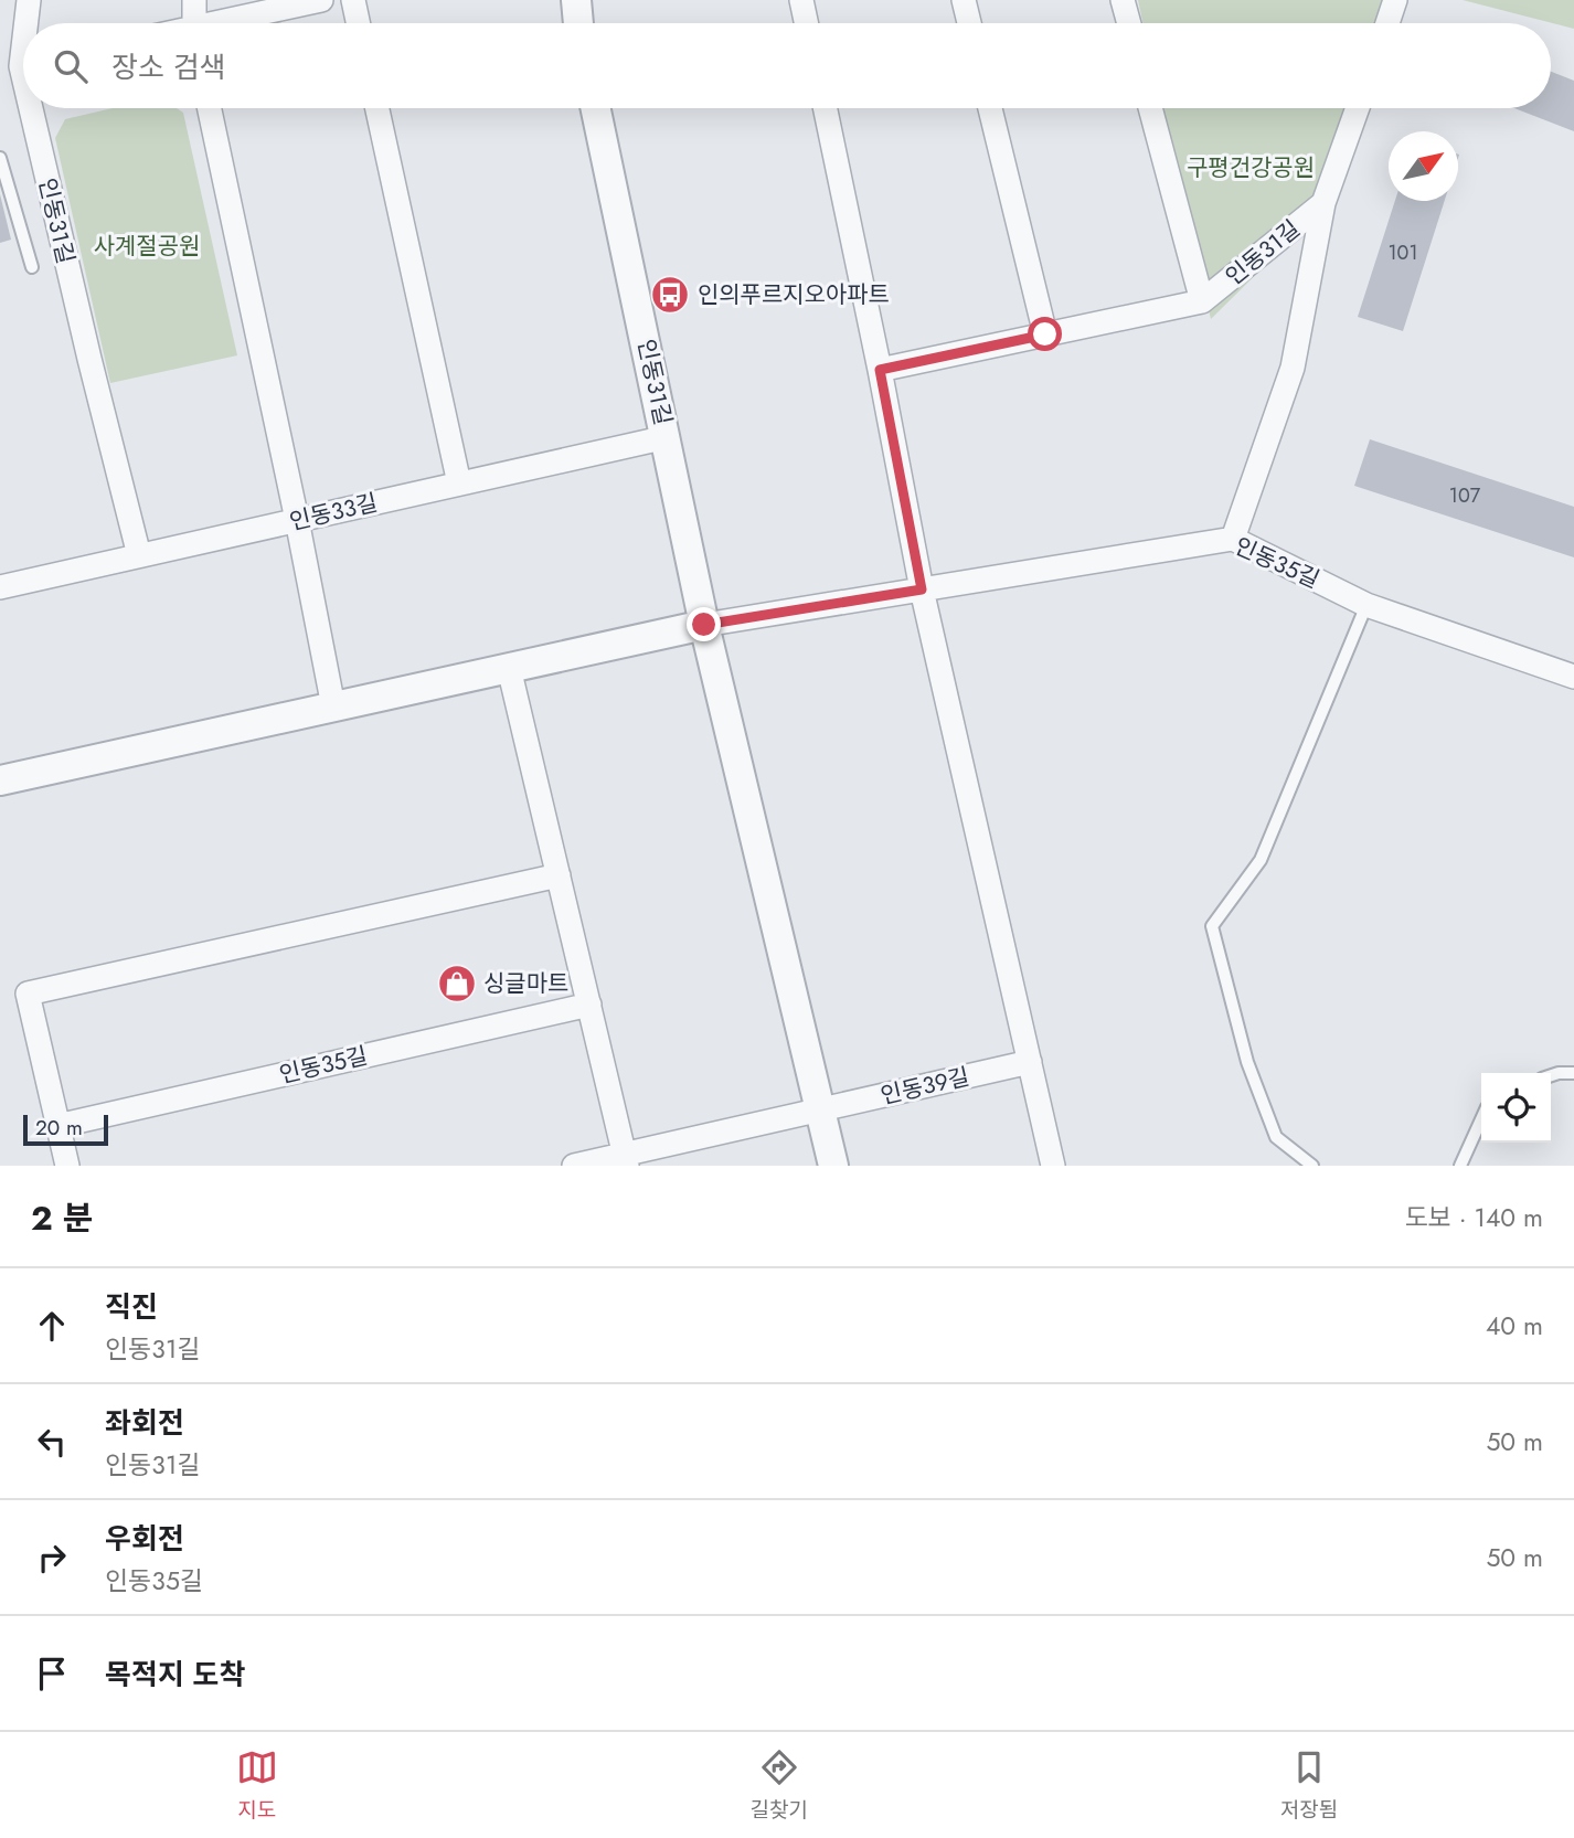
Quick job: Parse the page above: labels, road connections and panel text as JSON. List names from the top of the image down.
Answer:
{
  "streets": {
    "street": [
      "인동31길",
      "인동33길",
      "인동35길",
      "인동39길"
    ]
  },
  "crossings": [
    ["인동31길", "인동33길"],
    ["인동31길", "인동35길"]
  ],
  "parks": ["구평건강공원", "사계절공원"],
  "places": {
    "bus stop": ["인의푸르지오아파트"],
    "shop": ["싱글마트"]
  },
  "house_numbers": ["101", "107"],
  "scale_bar": "20 m",
  "north": "top right",
  "page": {
    "search": "장소 검색",
    "scale": "20 m",
    "heading": ["2 분", "도보 · 140 m"],
    "list": [
      ["직진", "인동31길", "40 m"],
      ["좌회전", "인동31길", "50 m"],
      ["우회전", "인동35길", "50 m"],
      "목적지 도착"
    ],
    "nav": ["지도", "길찾기", "저장됨"]
  }
}
